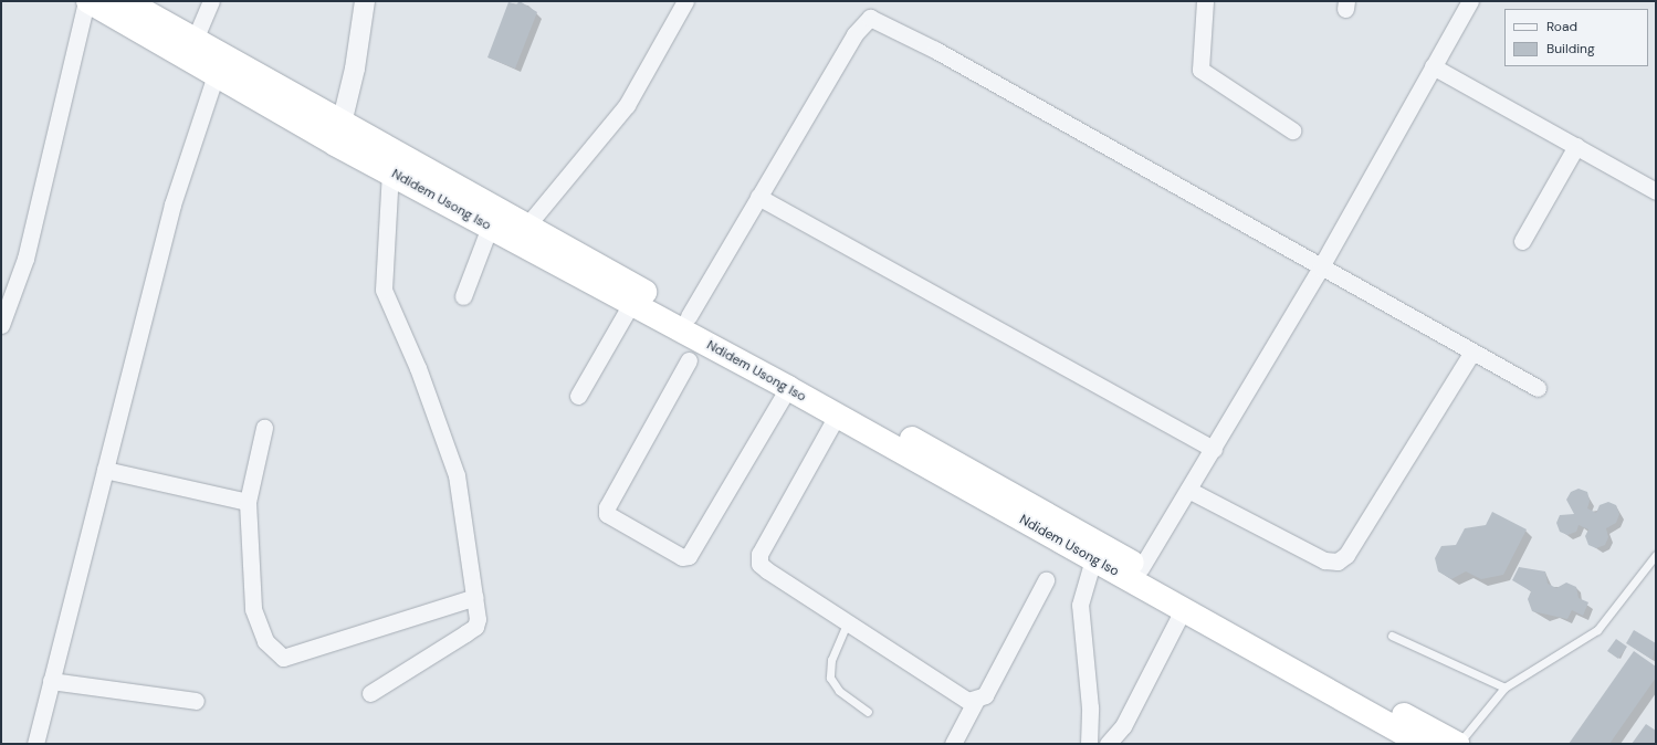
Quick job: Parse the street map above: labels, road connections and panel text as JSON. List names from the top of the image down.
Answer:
{
  "streets": {
    "highway": ["Ndidem Usong Iso"]
  },
  "legend": ["Road", "Building"]
}
